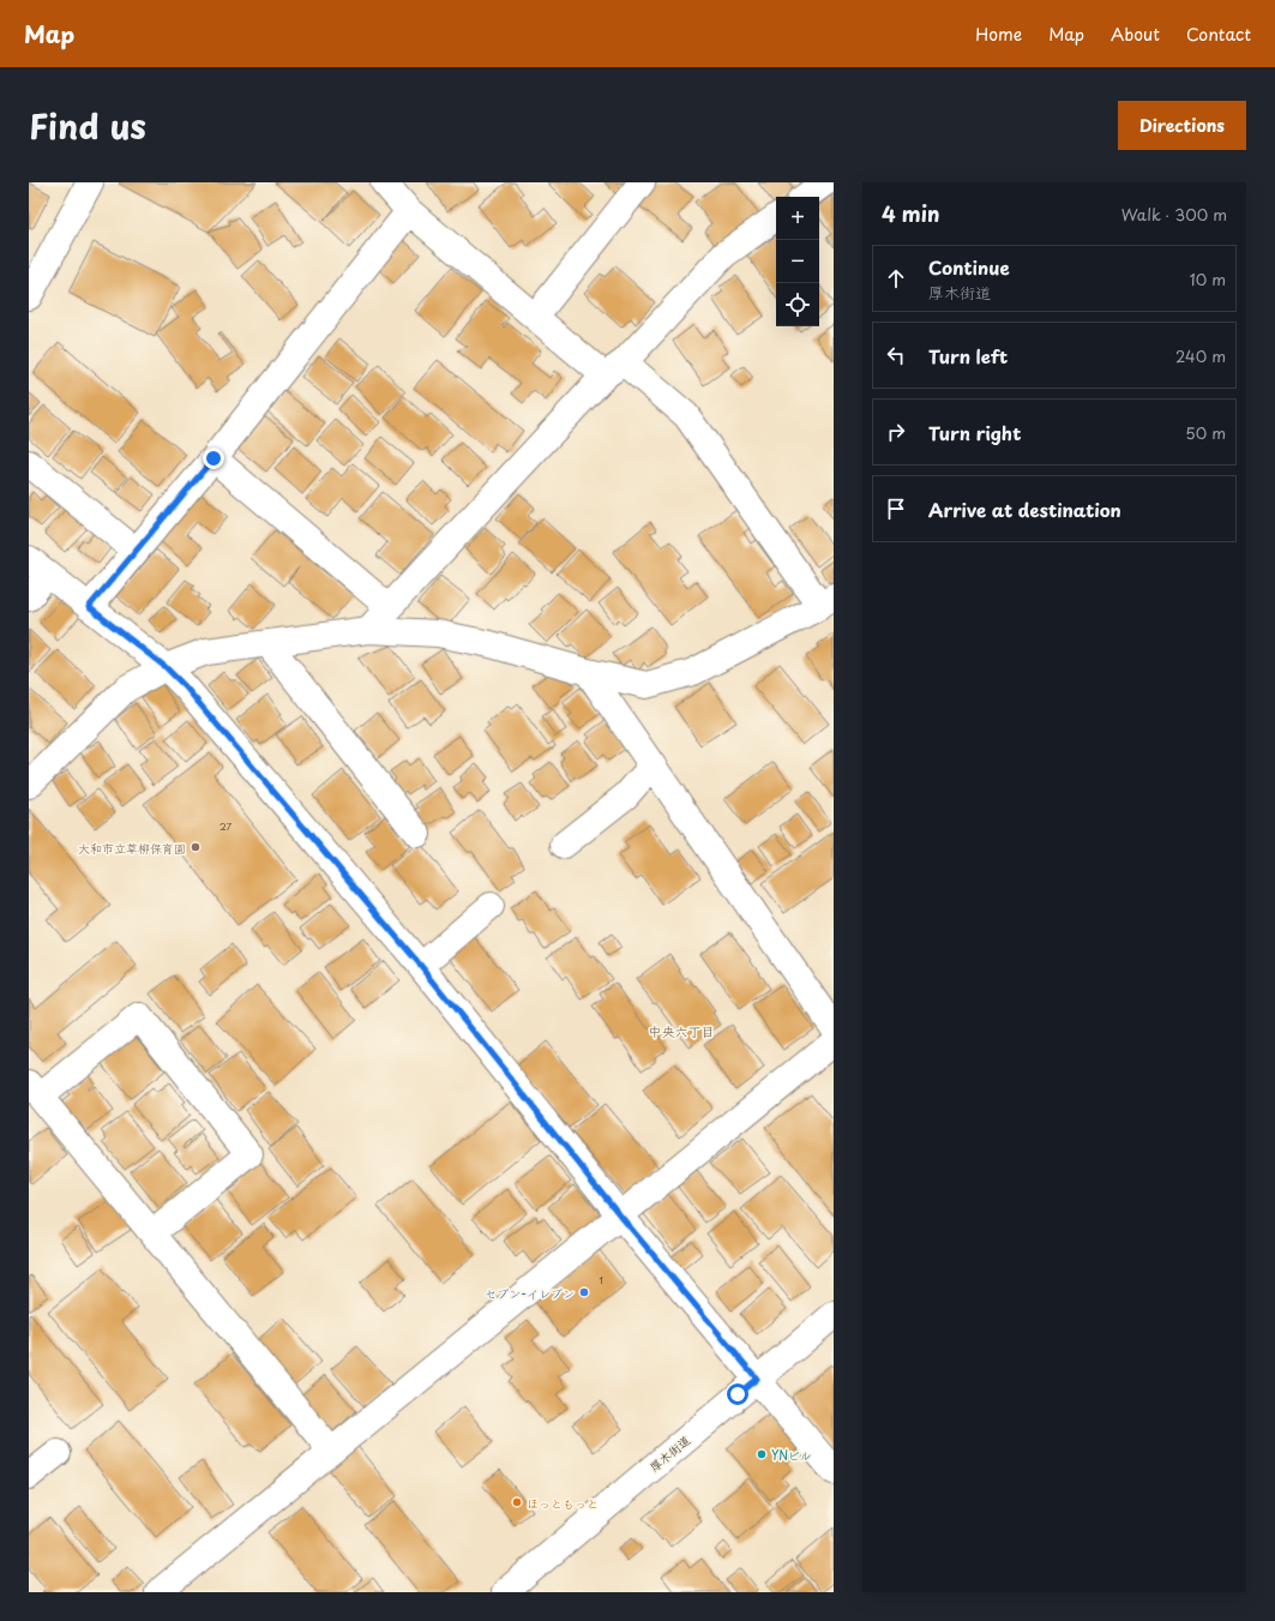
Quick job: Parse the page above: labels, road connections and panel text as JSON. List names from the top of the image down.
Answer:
{
  "streets": {
    "street": ["厚木街道"]
  },
  "districts": ["中央六丁目"],
  "places": [
    "大和市立草柳保育園",
    "セブン-イレブン",
    "YNビル",
    "ほっともっと"
  ],
  "house_numbers": ["27", "1"],
  "page": {
    "header": "Map",
    "nav": [
      "Home",
      "Map",
      "About",
      "Contact"
    ],
    "title": "Find us",
    "buttons": "Directions",
    "heading": ["4 min", "Walk · 300 m"],
    "map_buttons": ["+", "−"],
    "list": [
      ["Continue", "厚木街道", "10 m"],
      ["Turn left", "240 m"],
      ["Turn right", "50 m"],
      "Arrive at destination"
    ]
  }
}
